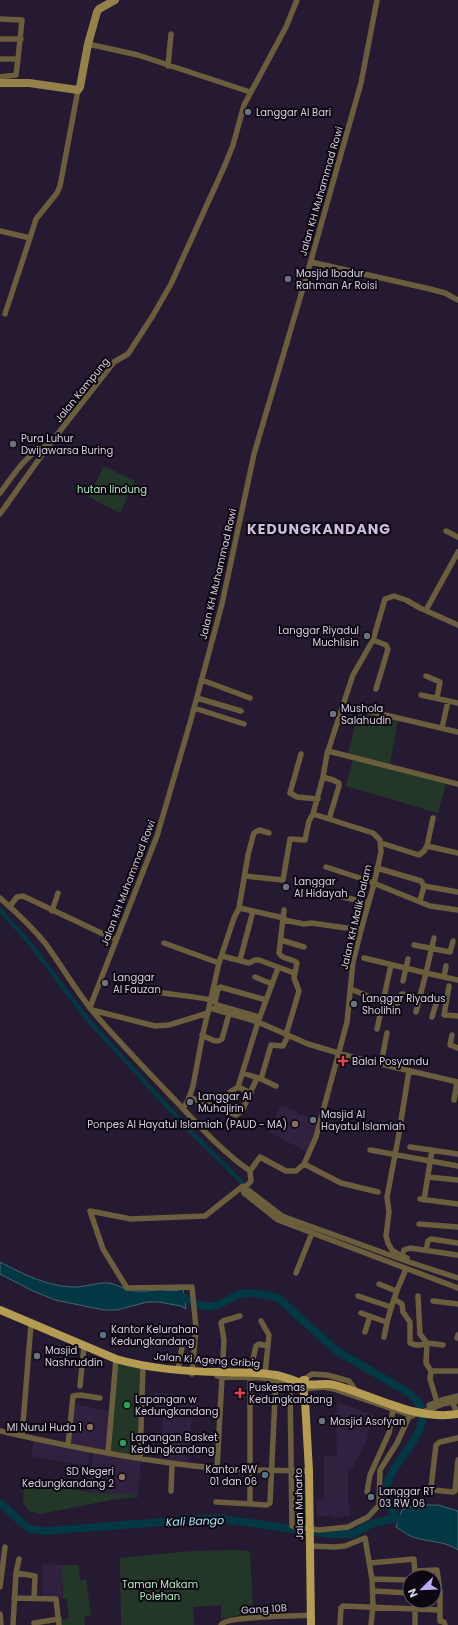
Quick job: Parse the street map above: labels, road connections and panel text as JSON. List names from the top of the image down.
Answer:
{
  "streets": {
    "main road": ["Jalan Ki Ageng Gribig", "Jalan Muharto"],
    "street": [
      "Jalan KH Muhammad Rowi",
      "Jalan Kampung",
      "Jalan KH Malik Dalam",
      "Gang 10B"
    ]
  },
  "crossings": [
    ["Jalan Ki Ageng Gribig", "Jalan Muharto"],
    ["Jalan Muharto", "Gang 10B"]
  ],
  "districts": ["KEDUNGKANDANG"],
  "water": ["Kali Bango"],
  "parks": ["hutan lindung", "Taman Makam Polehan"],
  "places": {
    "other": [
      "Langgar Al Bari",
      "Masjid Ibadur Rahman Ar Roisi",
      "Pura Luhur Dwijawarsa Buring",
      "Langgar Riyadul Muchlisin",
      "Mushola Salahudin",
      "Langgar Al Hidayah",
      "Langgar Al Fauzan",
      "Langgar Riyadus Sholihin",
      "Langgar Al Muhajirin",
      "Masjid Al Hayatul Islamiah",
      "Ponpes Al Hayatul Islamiah (PAUD - MA)",
      "Kantor Kelurahan Kedungkandang",
      "Masjid Nashruddin",
      "Lapangan w Kedungkandang",
      "Masjid Asofyan",
      "MI Nurul Huda 1",
      "Lapangan Basket Kedungkandang",
      "Kantor RW 01 dan 06",
      "SD Negeri Kedungkandang 2",
      "Langgar RT 03 RW 06"
    ],
    "health": ["Balai Posyandu", "Puskesmas Kedungkandang"]
  },
  "north": "bottom left"
}
